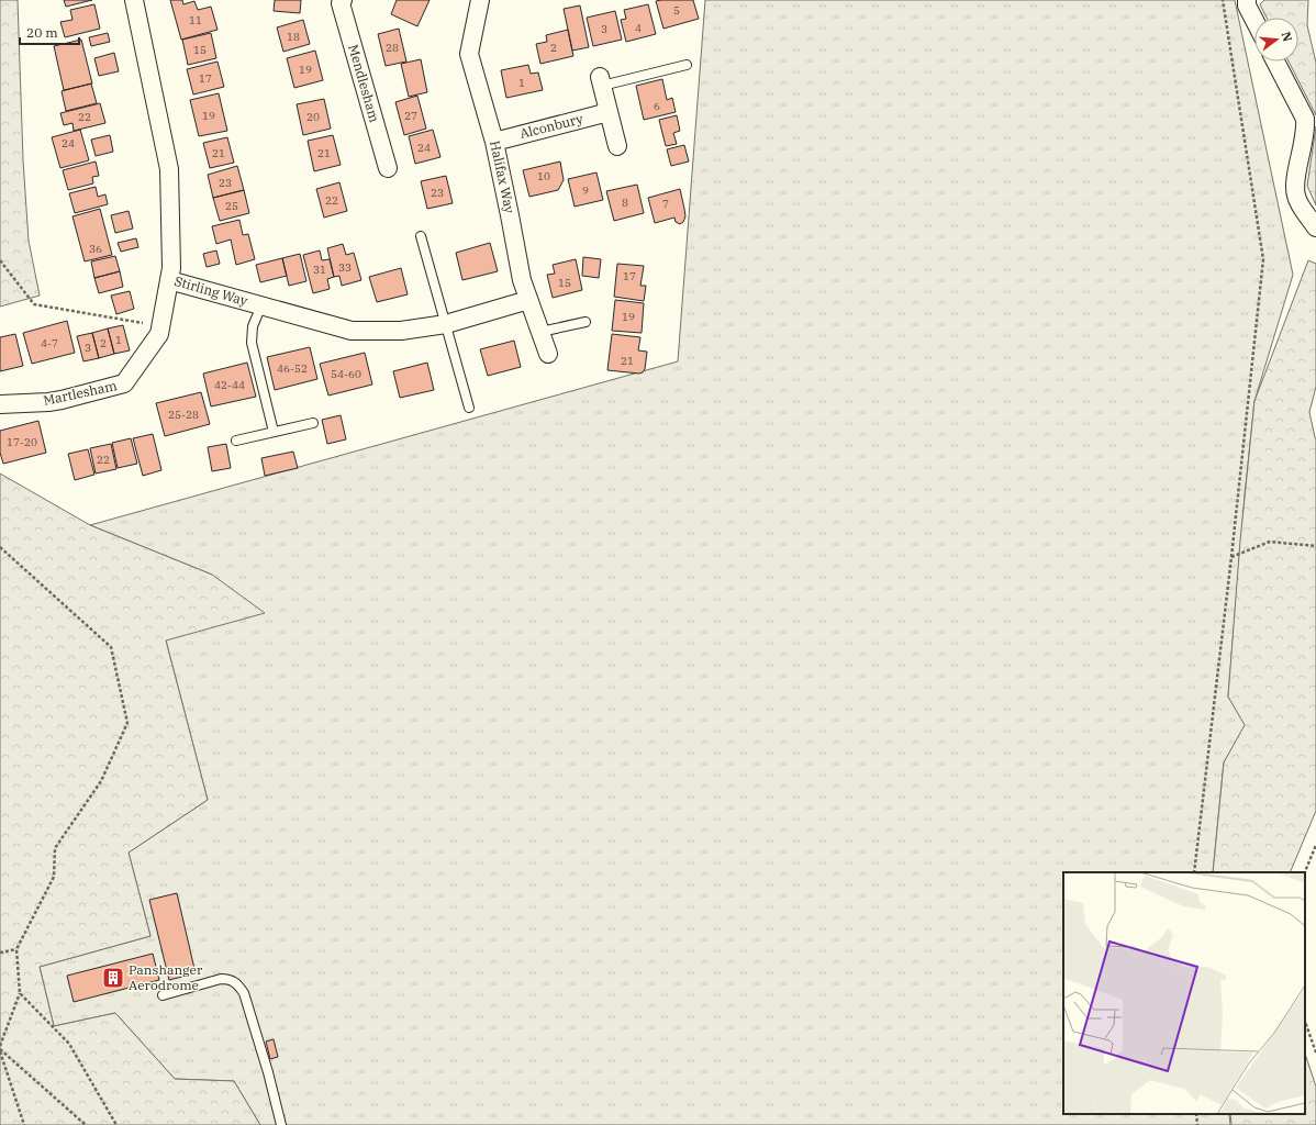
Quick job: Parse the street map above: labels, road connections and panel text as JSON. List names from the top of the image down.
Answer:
{
  "streets": {
    "street": [
      "Mendlesham",
      "Alconbury",
      "Halifax Way",
      "Stirling Way",
      "Martlesham"
    ]
  },
  "crossings": [
    ["Alconbury", "Halifax Way"],
    ["Halifax Way", "Stirling Way"],
    ["Stirling Way", "Martlesham"]
  ],
  "places": {
    "building": ["Panshanger Aerodrome"]
  },
  "house_numbers": [
    "5",
    "11",
    "4",
    "3",
    "18",
    "28",
    "2",
    "15",
    "19",
    "17",
    "1",
    "6",
    "19",
    "27",
    "22",
    "20",
    "24",
    "24",
    "21",
    "21",
    "10",
    "23",
    "9",
    "23",
    "22",
    "8",
    "7",
    "25",
    "36",
    "33",
    "31",
    "17",
    "15",
    "19",
    "1",
    "4-7",
    "2",
    "3",
    "21",
    "46-52",
    "54-60",
    "42-44",
    "25-28",
    "17-20",
    "22"
  ],
  "scale_bar": "20 m",
  "north": "right"
}
